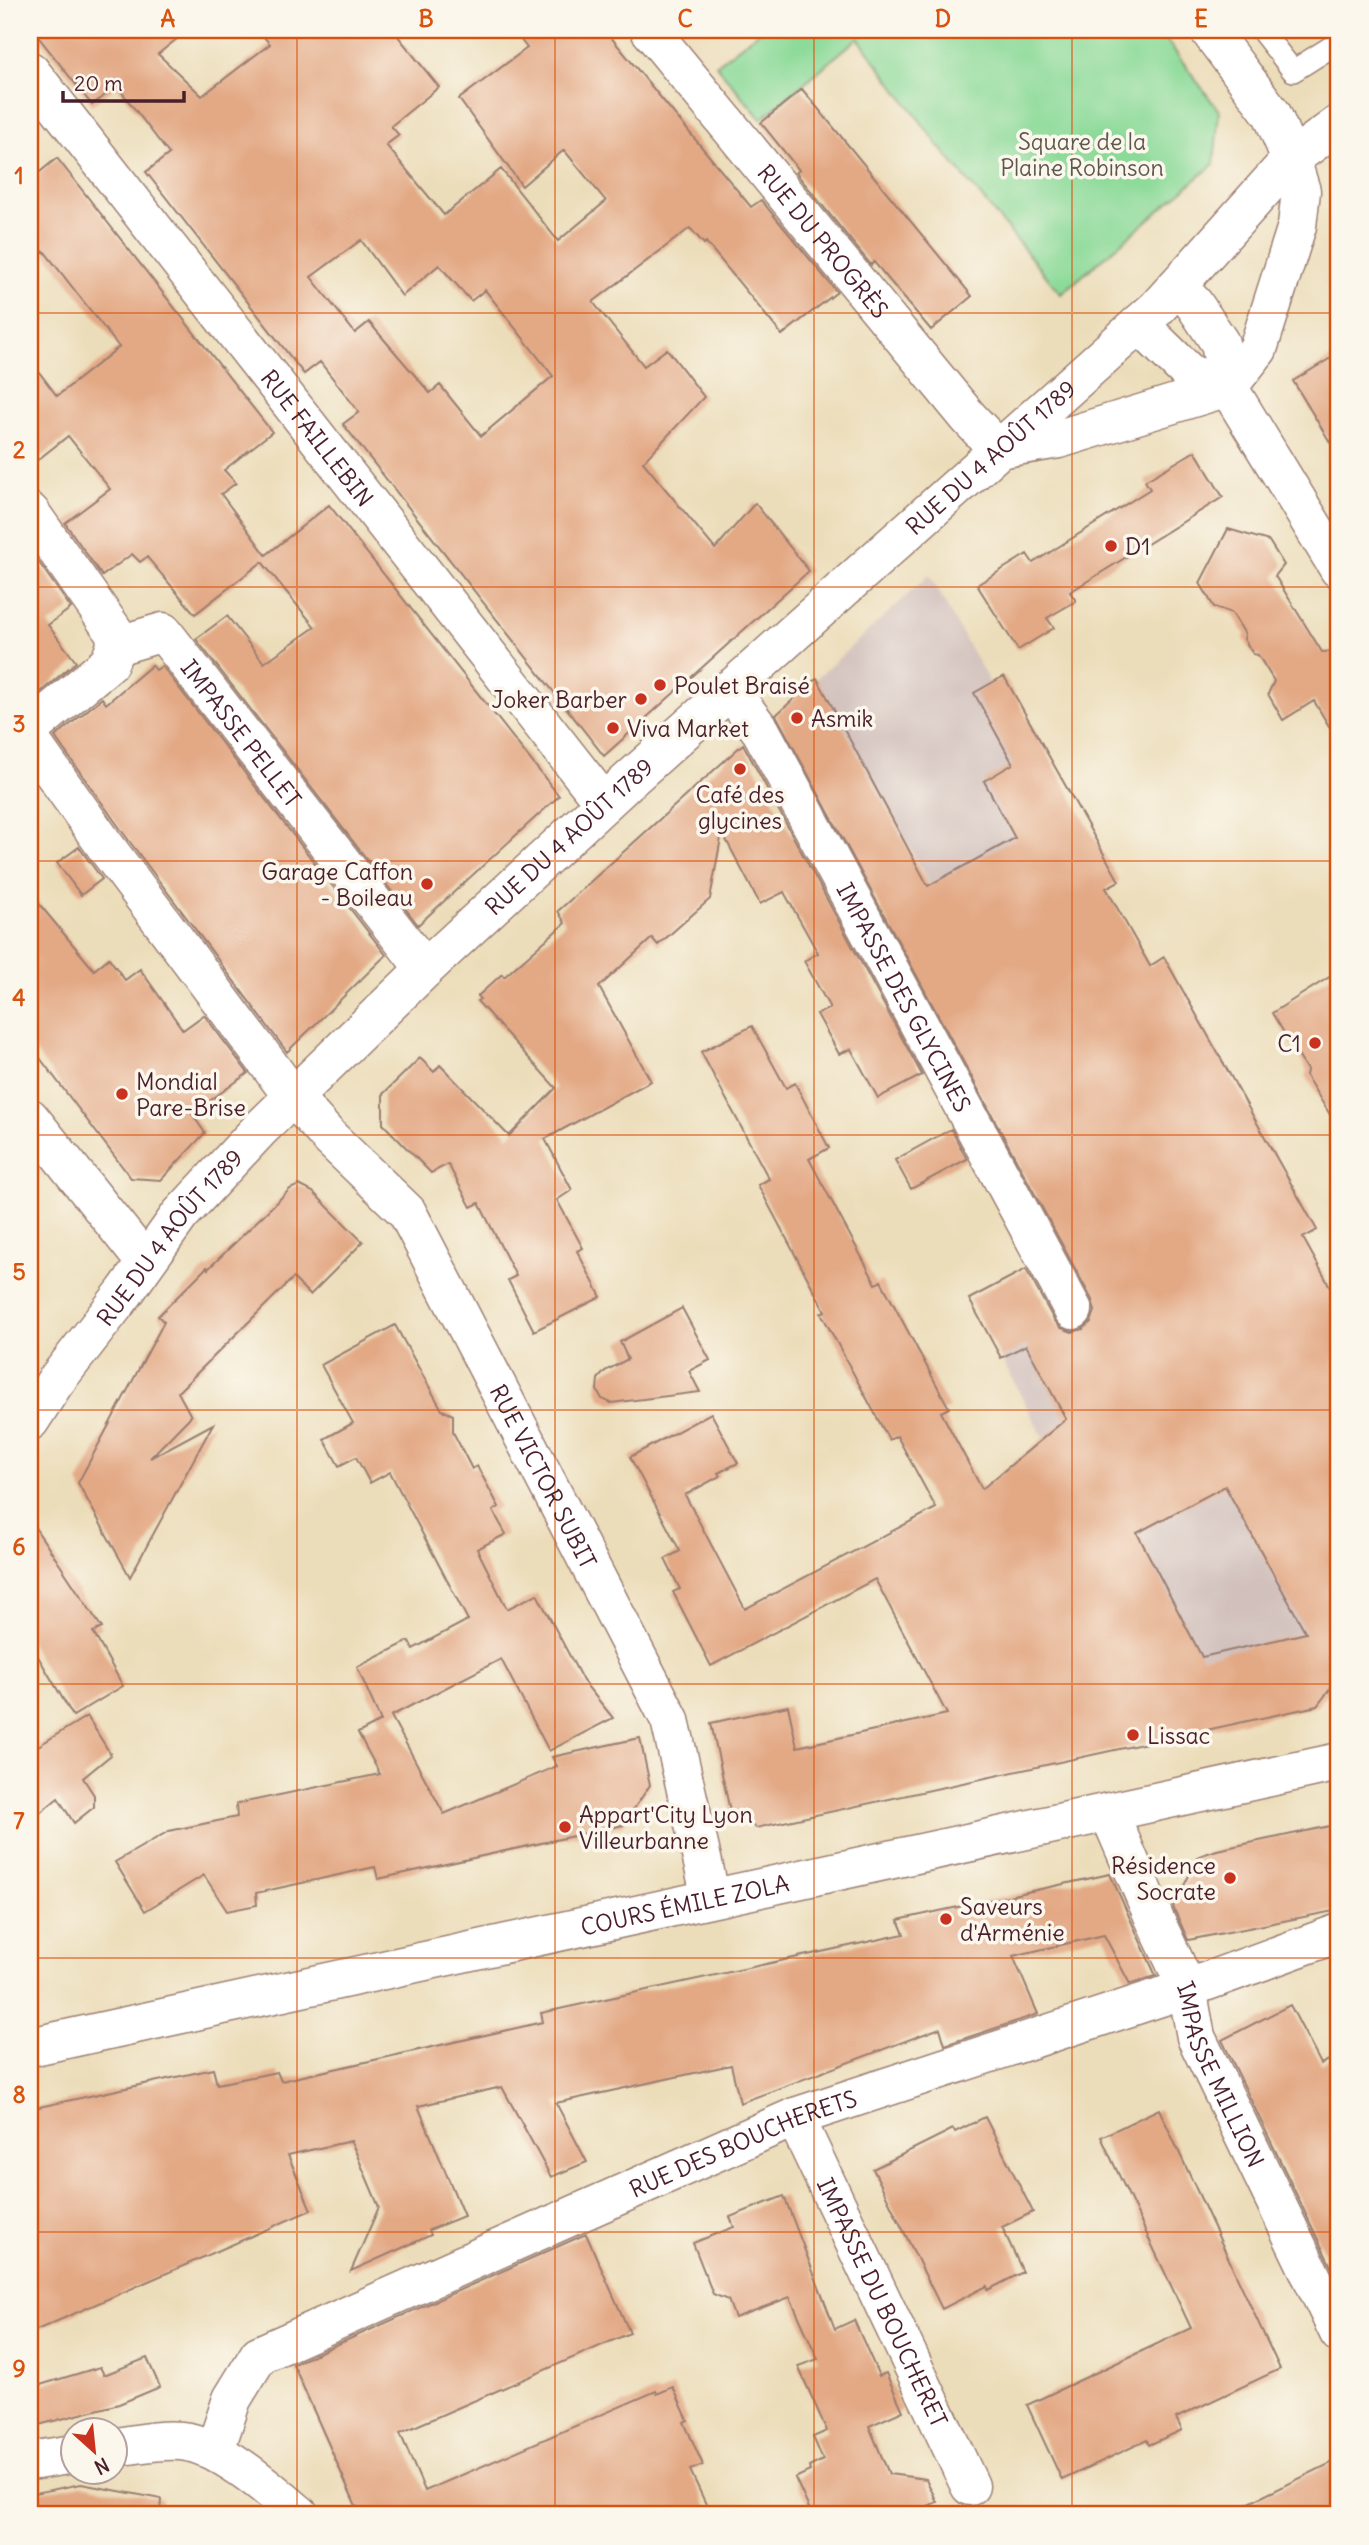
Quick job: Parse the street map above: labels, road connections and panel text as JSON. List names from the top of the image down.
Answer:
{
  "streets": {
    "street": [
      "RUE DU PROGRÈS",
      "RUE FAILLEBIN",
      "RUE DU 4 AOÛT 1789",
      "IMPASSE PELLET",
      "IMPASSE DES GLYCINES",
      "RUE VICTOR SUBIT",
      "COURS ÉMILE ZOLA",
      "IMPASSE MILLION",
      "RUE DES BOUCHERETS",
      "IMPASSE DU BOUCHERET"
    ]
  },
  "crossings": [
    ["RUE DU PROGRÈS", "RUE DU 4 AOÛT 1789"],
    ["RUE FAILLEBIN", "RUE DU 4 AOÛT 1789"],
    ["RUE DU 4 AOÛT 1789", "IMPASSE PELLET"],
    ["RUE DU 4 AOÛT 1789", "IMPASSE DES GLYCINES"],
    ["RUE DU 4 AOÛT 1789", "RUE VICTOR SUBIT"],
    ["RUE VICTOR SUBIT", "COURS ÉMILE ZOLA"],
    ["COURS ÉMILE ZOLA", "IMPASSE MILLION"],
    ["IMPASSE MILLION", "RUE DES BOUCHERETS"],
    ["RUE DES BOUCHERETS", "IMPASSE DU BOUCHERET"]
  ],
  "parks": ["Square de la Plaine Robinson"],
  "places": [
    "D1",
    "Poulet Braisé",
    "Joker Barber",
    "Asmik",
    "Viva Market",
    "Café des glycines",
    "Garage Caffon - Boileau",
    "C1",
    "Mondial Pare-Brise",
    "Lissac",
    "Appart'City Lyon Villeurbanne",
    "Résidence Socrate",
    "Saveurs d'Arménie"
  ],
  "scale_bar": "20 m",
  "north": "bottom right",
  "grid": {
    "columns": [
      "A",
      "B",
      "C",
      "D",
      "E"
    ],
    "rows": [
      "1",
      "2",
      "3",
      "4",
      "5",
      "6",
      "7",
      "8",
      "9"
    ]
  }
}
